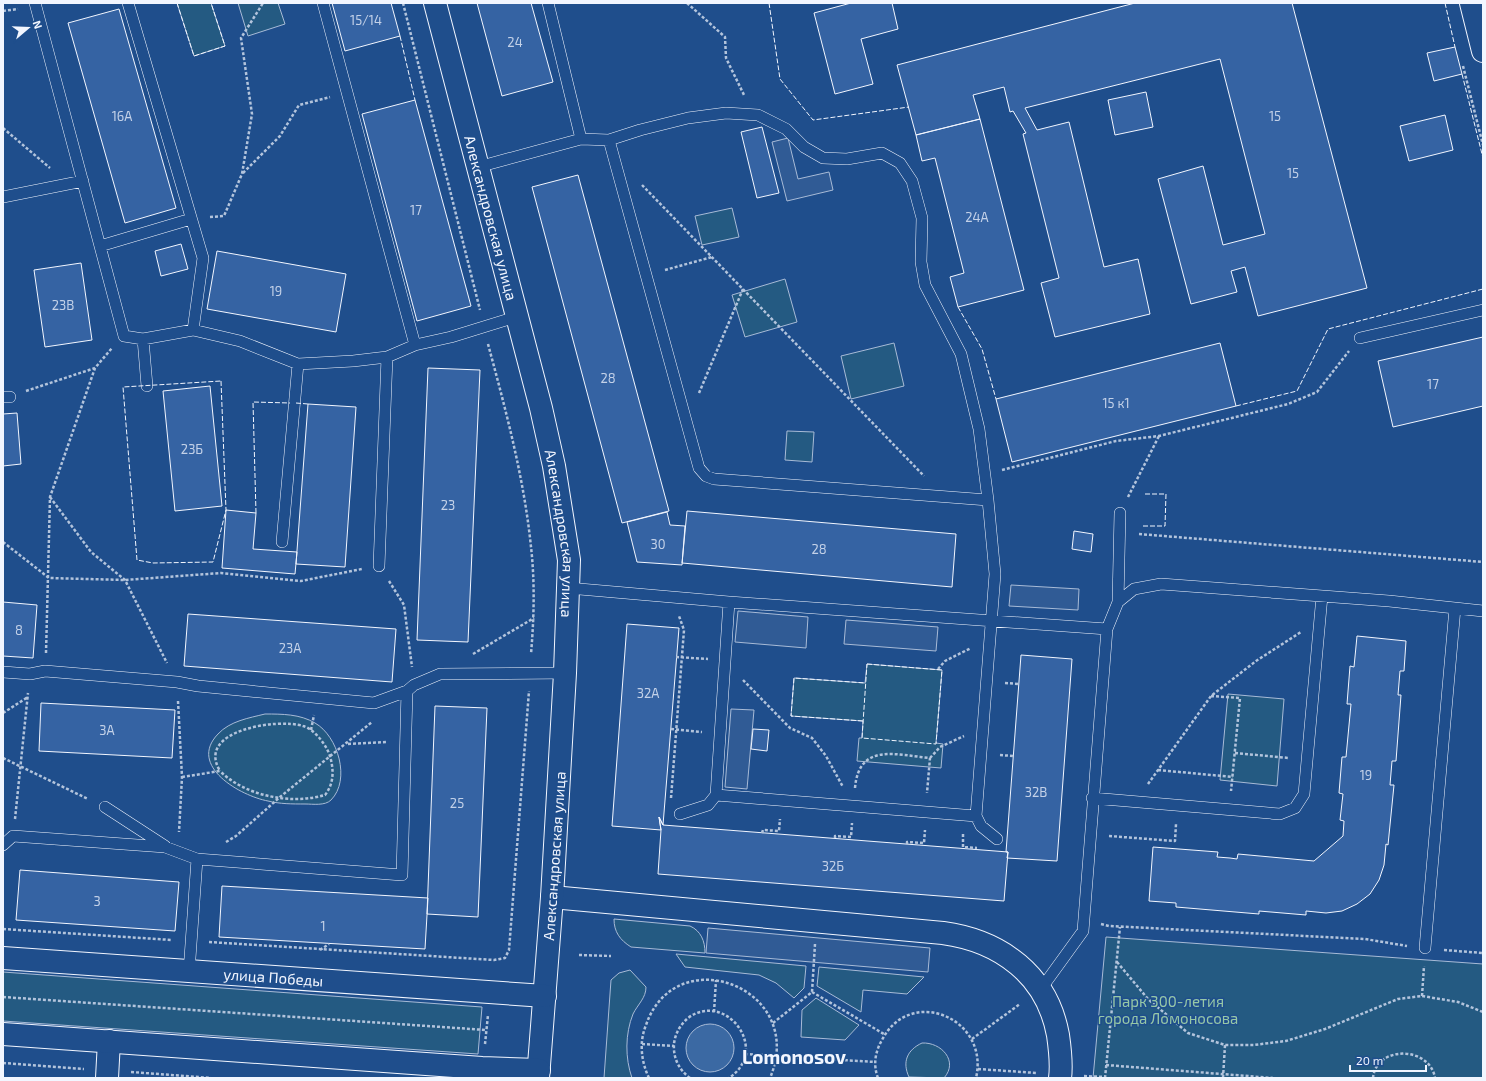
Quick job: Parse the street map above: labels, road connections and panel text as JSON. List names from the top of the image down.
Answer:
{
  "streets": {
    "main road": ["Александровская улица", "улица Победы"]
  },
  "crossings": [
    ["Александровская улица", "улица Победы"]
  ],
  "districts": ["Lomonosov"],
  "parks": ["Парк 300-летия города Ломоносова"],
  "house_numbers": [
    "15/14",
    "24",
    "16А",
    "15",
    "15",
    "17",
    "24А",
    "19",
    "23В",
    "28",
    "17",
    "15 к1",
    "23Б",
    "23",
    "30",
    "28",
    "8",
    "23А",
    "32А",
    "3А",
    "19",
    "32В",
    "25",
    "32Б",
    "3",
    "1"
  ],
  "scale_bar": "20 m",
  "north": "right"
}
